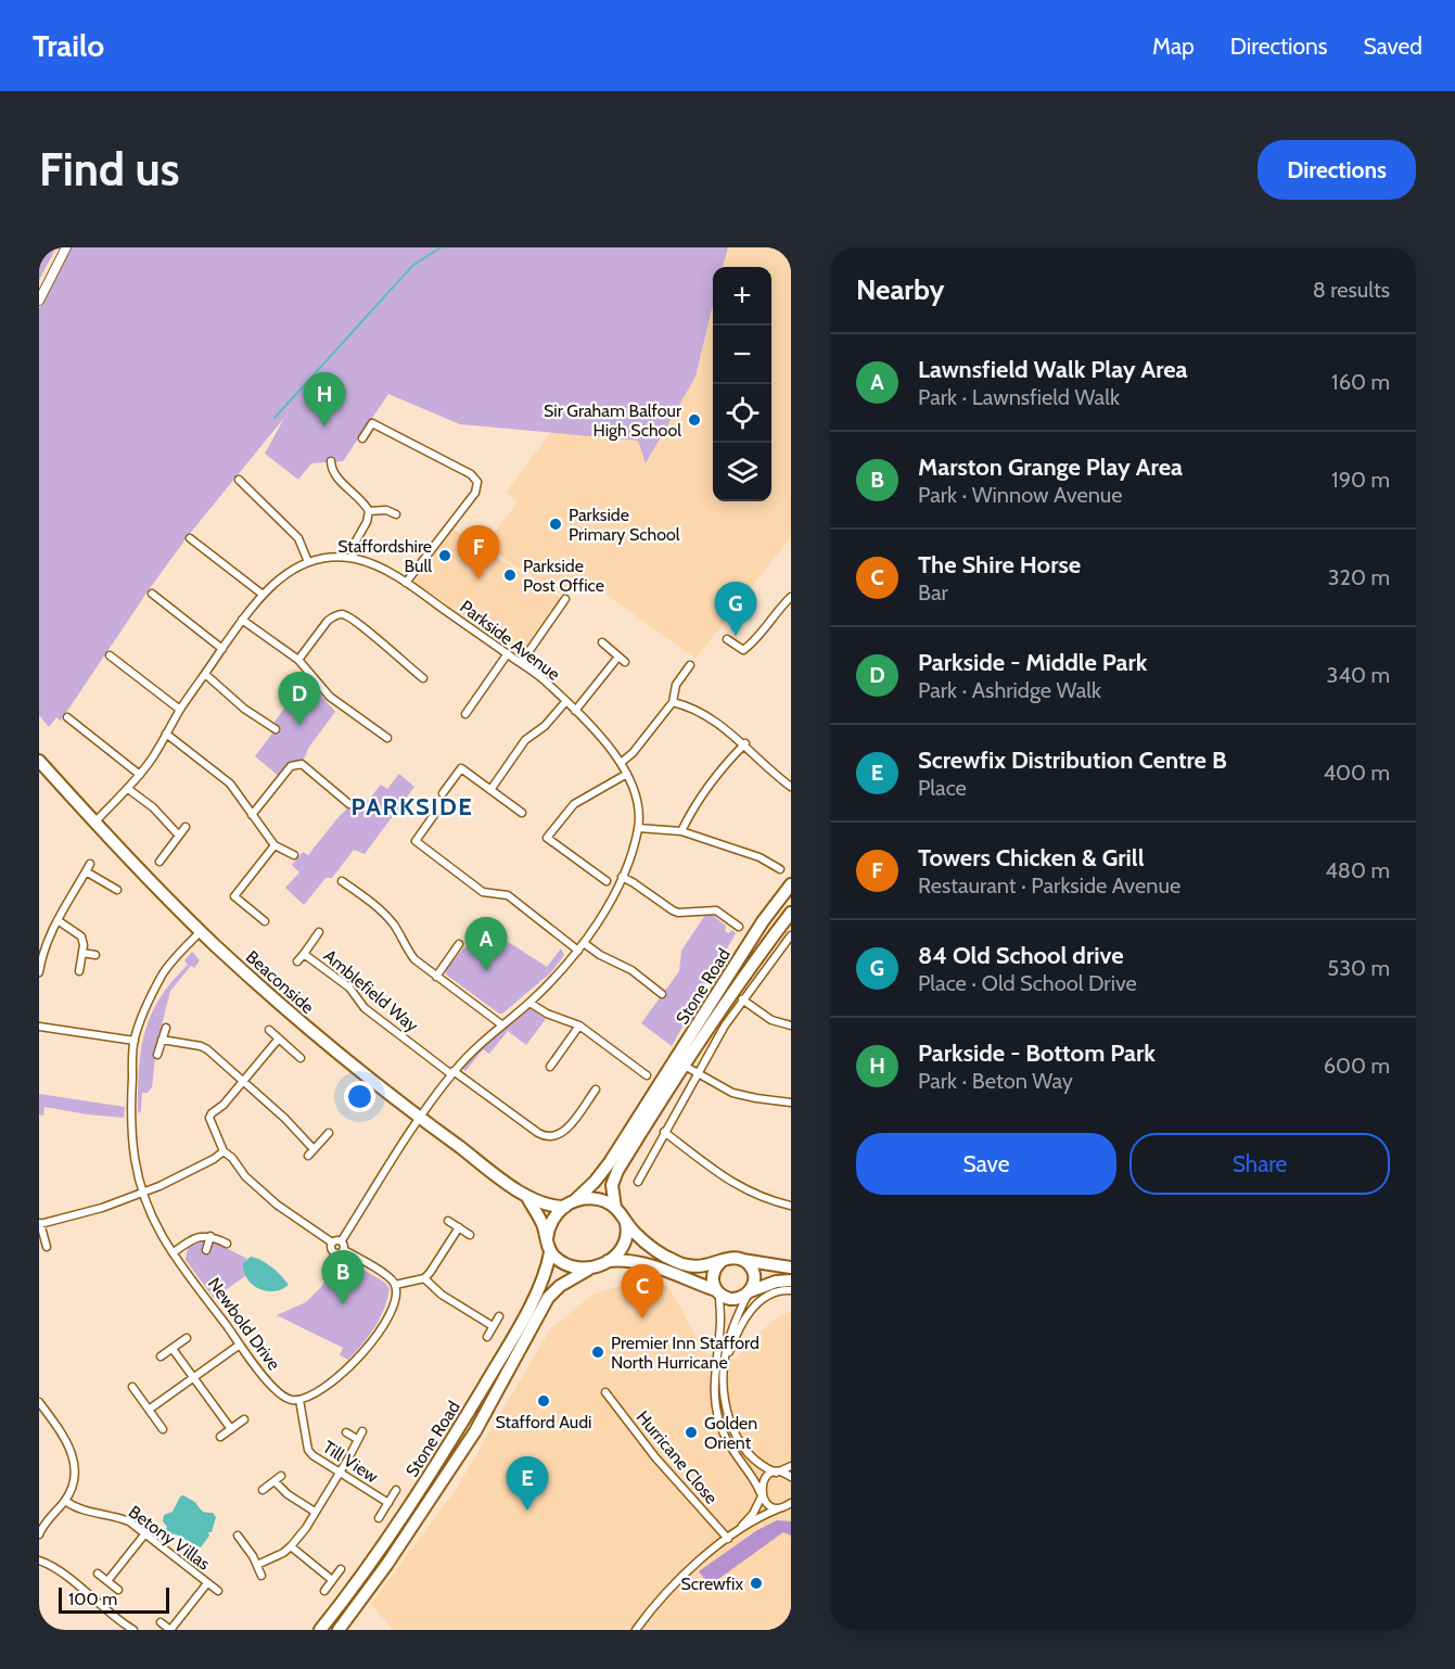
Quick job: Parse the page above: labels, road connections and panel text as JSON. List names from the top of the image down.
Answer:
{
  "streets": {
    "highway": ["Beaconside", "Stone Road"],
    "street": [
      "Parkside Avenue",
      "Amblefield Way",
      "Newbold Drive",
      "Hurricane Close",
      "Till View",
      "Betony Villas"
    ]
  },
  "crossings": [
    ["Parkside Avenue", "Beaconside"],
    ["Parkside Avenue", "Amblefield Way"],
    ["Beaconside", "Stone Road"],
    ["Beaconside", "Newbold Drive"],
    ["Newbold Drive", "Till View"]
  ],
  "districts": ["PARKSIDE"],
  "places": [
    "Sir Graham Balfour High School",
    "Parkside Primary School",
    "Staffordshire Bull",
    "Parkside Post Office",
    "Premier Inn Stafford North Hurricane",
    "Stafford Audi",
    "Golden Orient",
    "Screwfix"
  ],
  "scale_bar": "100 m",
  "page": {
    "header": "Trailo",
    "nav": ["Map", "Directions", "Saved"],
    "buttons": [
      "Directions",
      ["Save", "Share"]
    ],
    "title": "Find us",
    "heading": ["Nearby", "8 results"],
    "map_buttons": ["+", "−"],
    "list": [
      {
        "mark": "A",
        "name": "Lawnsfield Walk Play Area",
        "note": "Park · Lawnsfield Walk",
        "value": "160 m"
      },
      {
        "mark": "B",
        "name": "Marston Grange Play Area",
        "note": "Park · Winnow Avenue",
        "value": "190 m"
      },
      {
        "mark": "C",
        "name": "The Shire Horse",
        "note": "Bar",
        "value": "320 m"
      },
      {
        "mark": "D",
        "name": "Parkside - Middle Park",
        "note": "Park · Ashridge Walk",
        "value": "340 m"
      },
      {
        "mark": "E",
        "name": "Screwfix Distribution Centre B",
        "note": "Place",
        "value": "400 m"
      },
      {
        "mark": "F",
        "name": "Towers Chicken & Grill",
        "note": "Restaurant · Parkside Avenue",
        "value": "480 m"
      },
      {
        "mark": "G",
        "name": "84 Old School drive",
        "note": "Place · Old School Drive",
        "value": "530 m"
      },
      {
        "mark": "H",
        "name": "Parkside - Bottom Park",
        "note": "Park · Beton Way",
        "value": "600 m"
      }
    ],
    "pins": [
      "H",
      "F",
      "G",
      "D",
      "A",
      "B",
      "C",
      "E"
    ],
    "scale": "100 m"
  }
}
